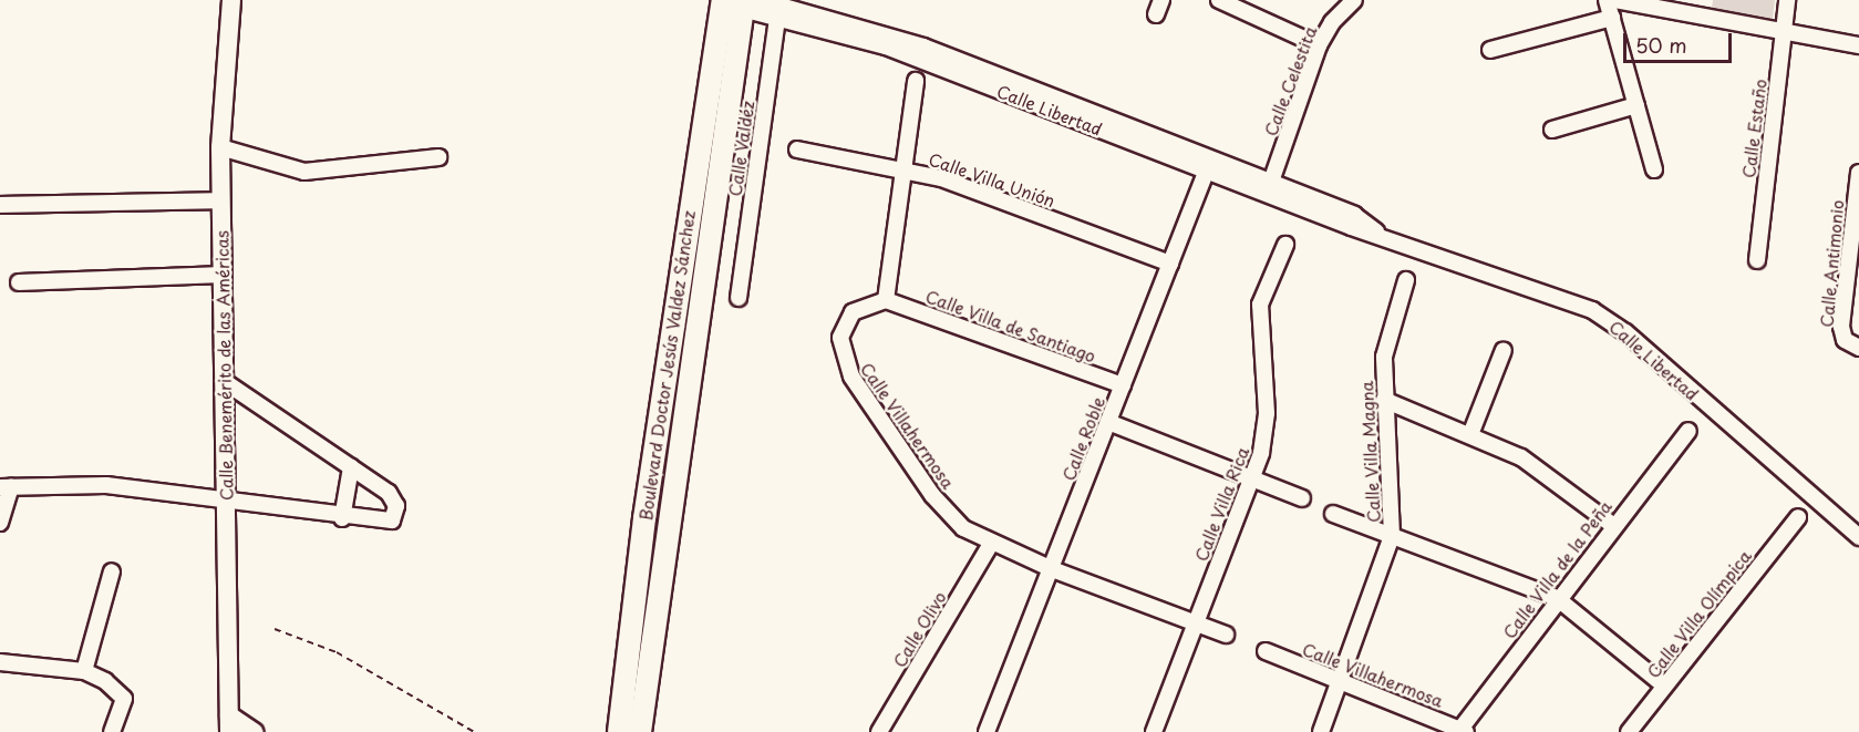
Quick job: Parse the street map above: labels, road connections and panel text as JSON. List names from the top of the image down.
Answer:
{
  "streets": {
    "main road": ["Boulevard Doctor Jesús Valdez Sánchez"],
    "street": [
      "Calle Celestita",
      "Calle Libertad",
      "Calle Estaño",
      "Calle Valdéz",
      "Calle Villa Unión",
      "Calle Antimonio",
      "Calle Villa de Santiago",
      "Calle Benemérito de las Américas",
      "Calle Villahermosa",
      "Calle Roble",
      "Calle Villa Magna",
      "Calle Villa Rica",
      "Calle Villa de la Peña",
      "Calle Villa Olímpica",
      "Calle Olivo"
    ]
  },
  "crossings": [
    ["Calle Celestita", "Calle Libertad"],
    ["Calle Libertad", "Calle Valdéz"],
    ["Calle Libertad", "Boulevard Doctor Jesús Valdez Sánchez"],
    ["Calle Libertad", "Calle Roble"],
    ["Calle Villa Unión", "Calle Roble"],
    ["Calle Villa de Santiago", "Calle Villahermosa"],
    ["Calle Villa de Santiago", "Calle Roble"],
    ["Calle Villahermosa", "Calle Roble"],
    ["Calle Villahermosa", "Calle Villa Magna"],
    ["Calle Villahermosa", "Calle Villa Rica"],
    ["Calle Villahermosa", "Calle Villa de la Peña"],
    ["Calle Villahermosa", "Calle Olivo"]
  ],
  "scale_bar": "50 m"
}
